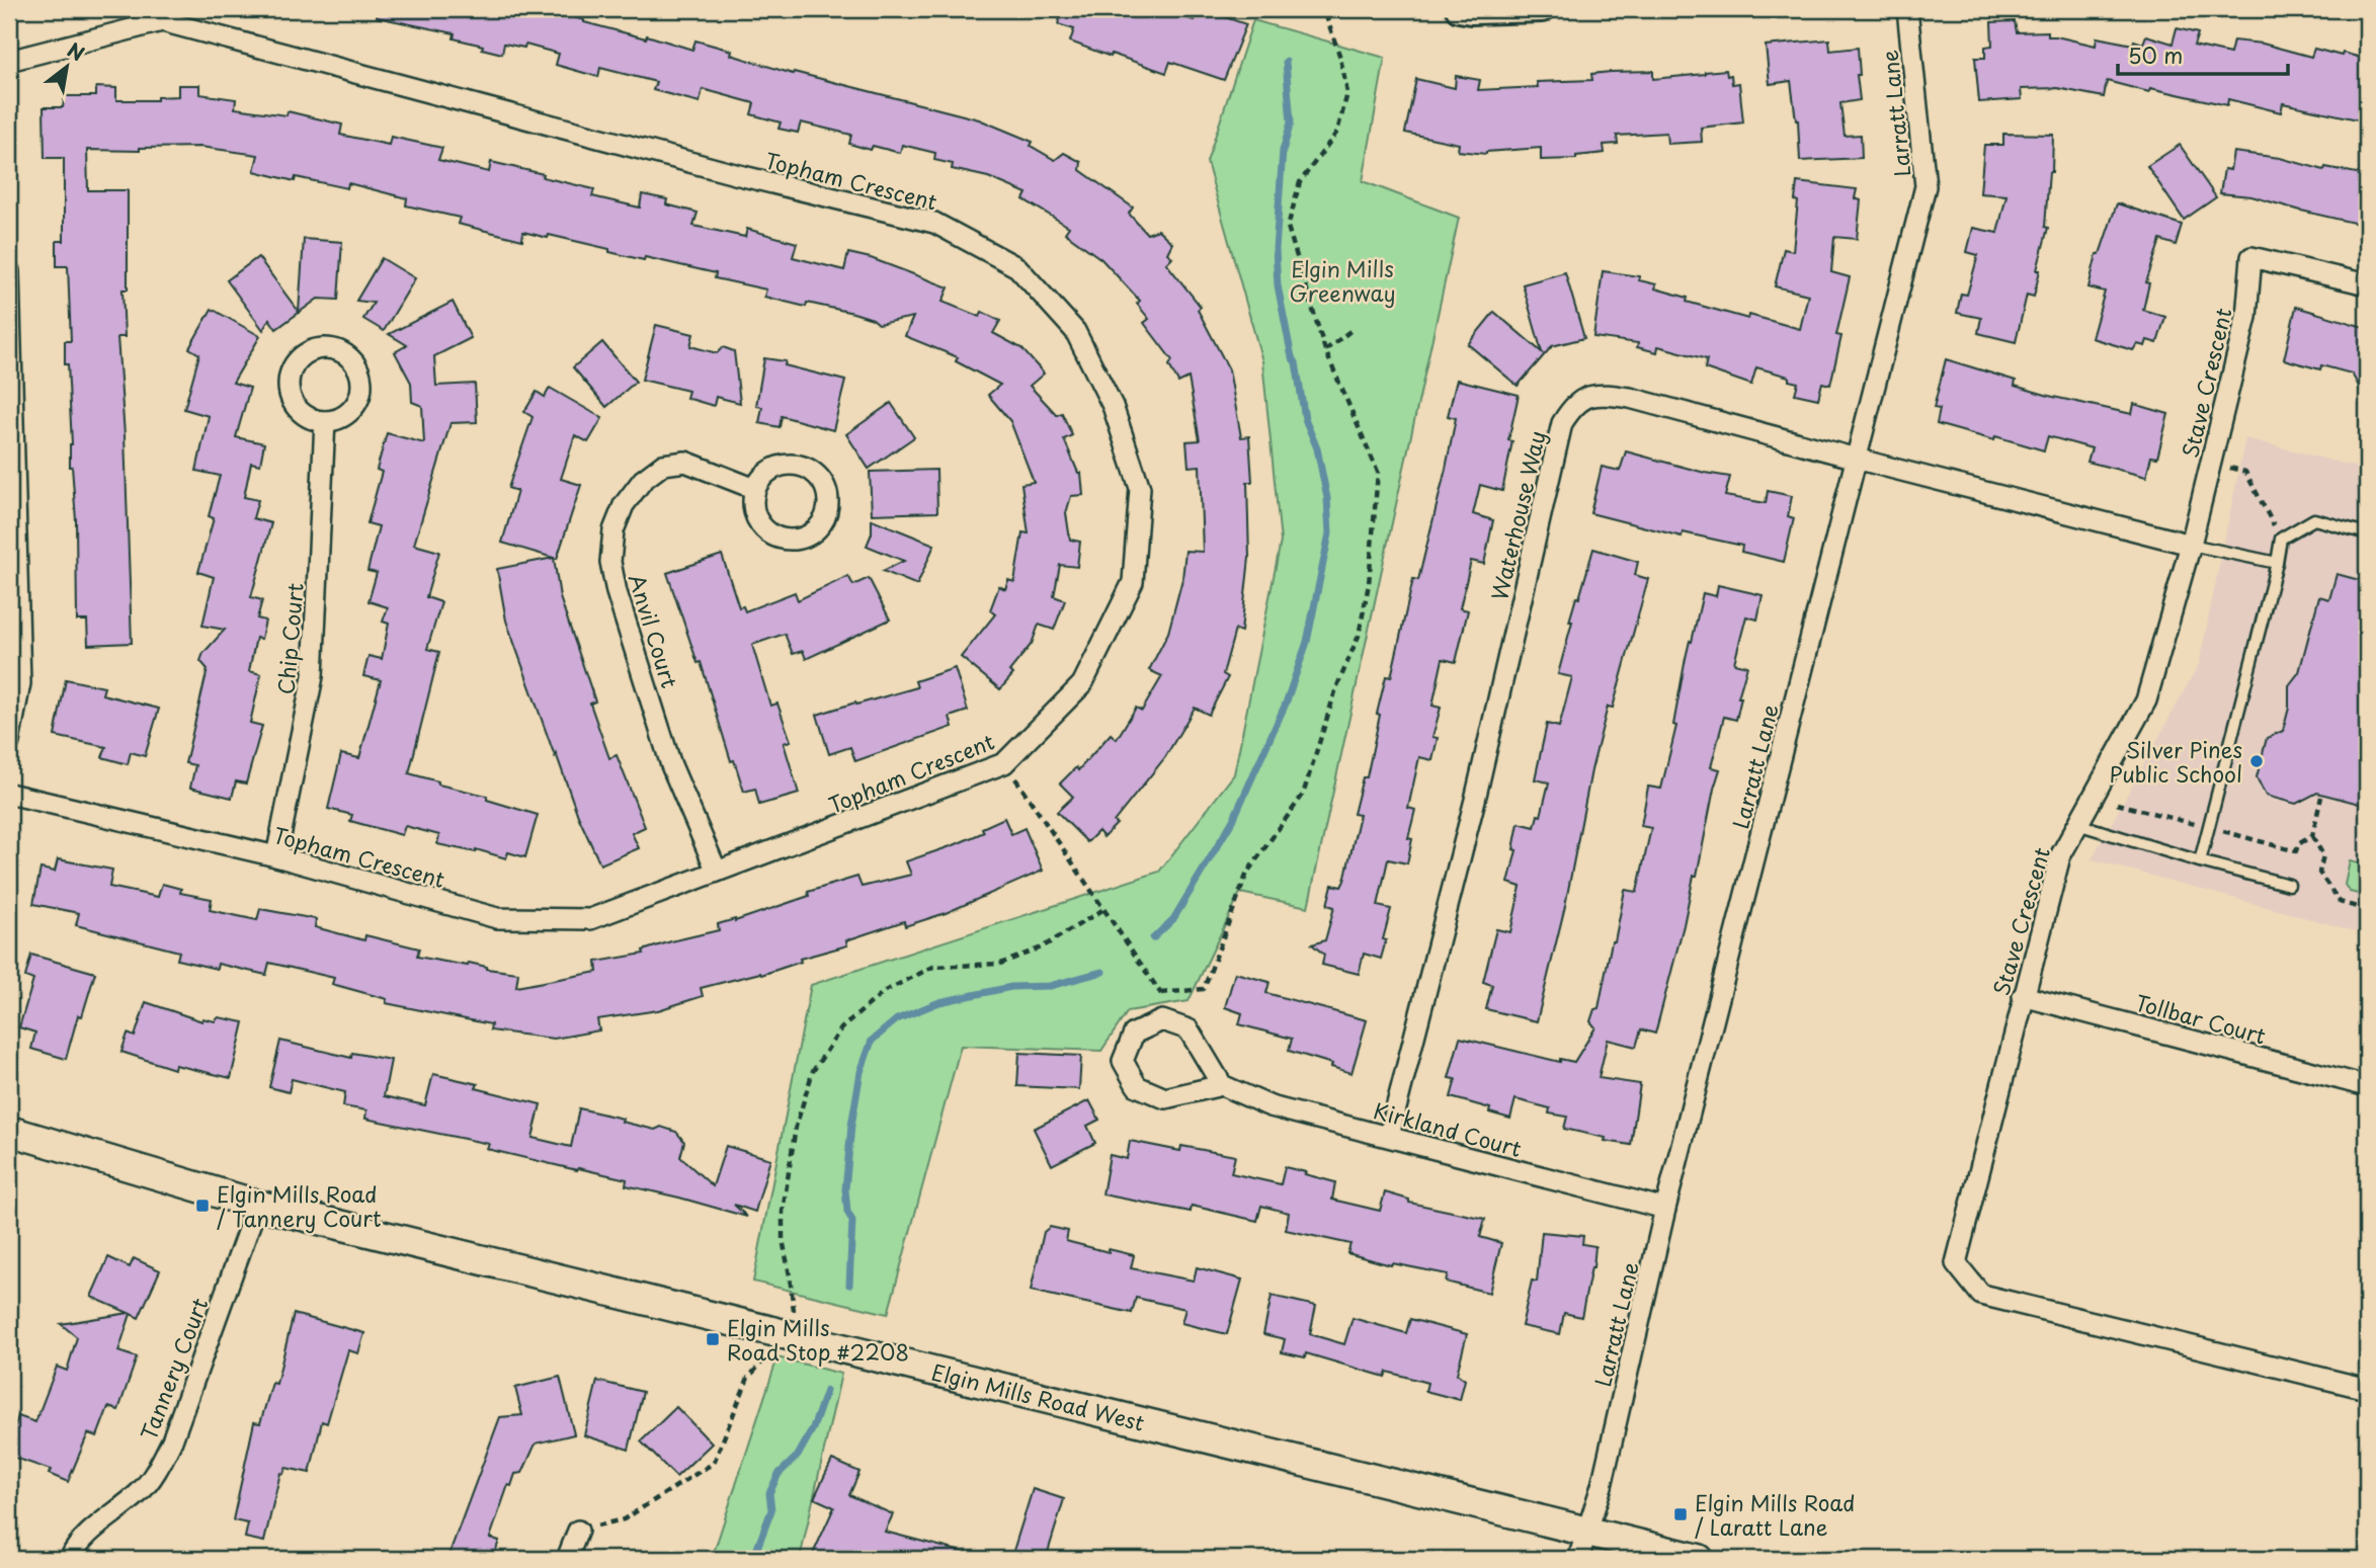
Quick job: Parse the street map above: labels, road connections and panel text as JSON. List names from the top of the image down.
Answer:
{
  "streets": {
    "main road": ["Elgin Mills Road West"],
    "street": [
      "Larratt Lane",
      "Topham Crescent",
      "Stave Crescent",
      "Waterhouse Way",
      "Anvil Court",
      "Chip Court",
      "Tollbar Court",
      "Kirkland Court",
      "Tannery Court"
    ]
  },
  "crossings": [
    ["Larratt Lane", "Waterhouse Way"],
    ["Larratt Lane", "Kirkland Court"],
    ["Larratt Lane", "Elgin Mills Road West"],
    ["Topham Crescent", "Anvil Court"],
    ["Topham Crescent", "Chip Court"],
    ["Stave Crescent", "Waterhouse Way"],
    ["Stave Crescent", "Tollbar Court"],
    ["Waterhouse Way", "Kirkland Court"],
    ["Tannery Court", "Elgin Mills Road West"]
  ],
  "parks": ["Elgin Mills Greenway"],
  "places": {
    "other": ["Silver Pines Public School"],
    "transit": ["Elgin Mills Road / Tannery Court", "Elgin Mills Road Stop #2208", "Elgin Mills Road / Laratt Lane"]
  },
  "scale_bar": "50 m",
  "north": "top right"
}
